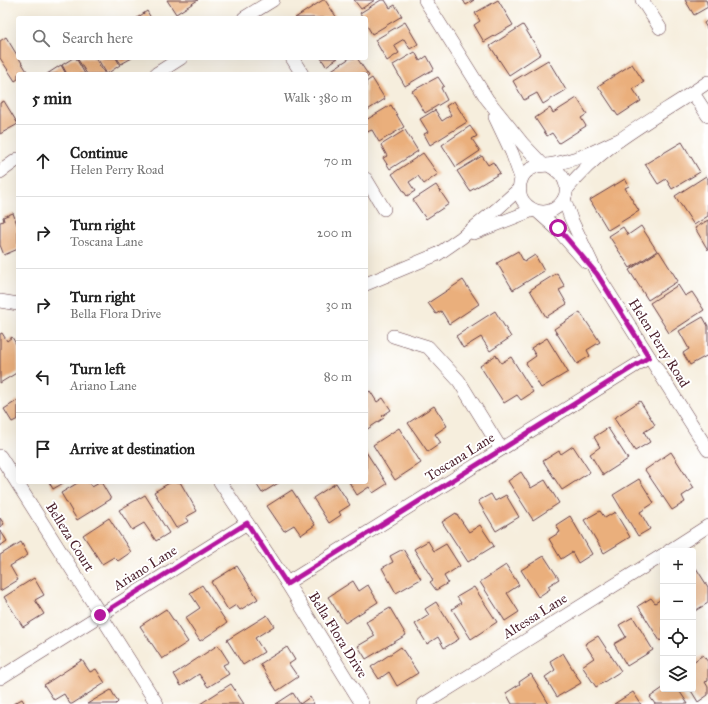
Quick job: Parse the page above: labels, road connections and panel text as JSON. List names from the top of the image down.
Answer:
{
  "streets": {
    "street": [
      "Helen Perry Road",
      "Toscana Lane",
      "Belleza Court",
      "Ariano Lane",
      "Altessa Lane",
      "Bella Flora Drive"
    ]
  },
  "crossings": [
    ["Helen Perry Road", "Toscana Lane"],
    ["Toscana Lane", "Bella Flora Drive"],
    ["Belleza Court", "Ariano Lane"],
    ["Ariano Lane", "Bella Flora Drive"]
  ],
  "page": {
    "search": "Search here",
    "heading": ["5 min", "Walk · 380 m"],
    "list": [
      ["Continue", "Helen Perry Road", "70 m"],
      ["Turn right", "Toscana Lane", "200 m"],
      ["Turn right", "Bella Flora Drive", "30 m"],
      ["Turn left", "Ariano Lane", "80 m"],
      "Arrive at destination"
    ],
    "map_buttons": ["+", "−"]
  }
}
